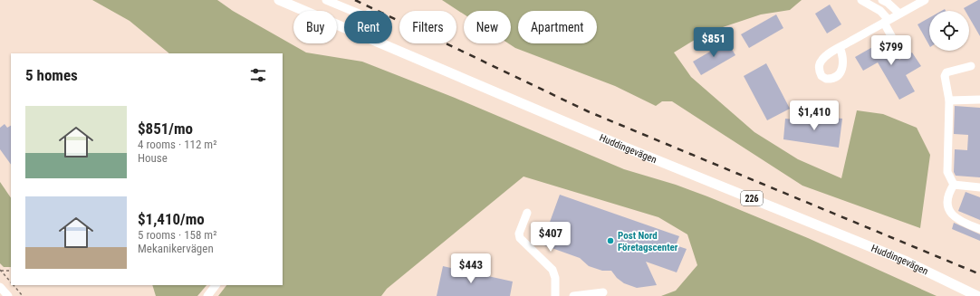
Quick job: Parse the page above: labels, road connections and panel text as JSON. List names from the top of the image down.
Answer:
{
  "streets": {
    "main road": ["Huddingevägen", "226"]
  },
  "places": ["Post Nord Företagscenter"],
  "page": {
    "chip": [
      "Buy",
      "Rent",
      "Filters",
      "New",
      "Apartment"
    ],
    "price": [
      "$851",
      "$799",
      "$1,410",
      "$407",
      "$443"
    ],
    "heading": "5 homes",
    "list": [
      {
        "name": "$851/mo",
        "note": "4 rooms · 112 m² · House"
      },
      {
        "name": "$1,410/mo",
        "note": "5 rooms · 158 m² · Mekanikervägen"
      }
    ]
  }
}
